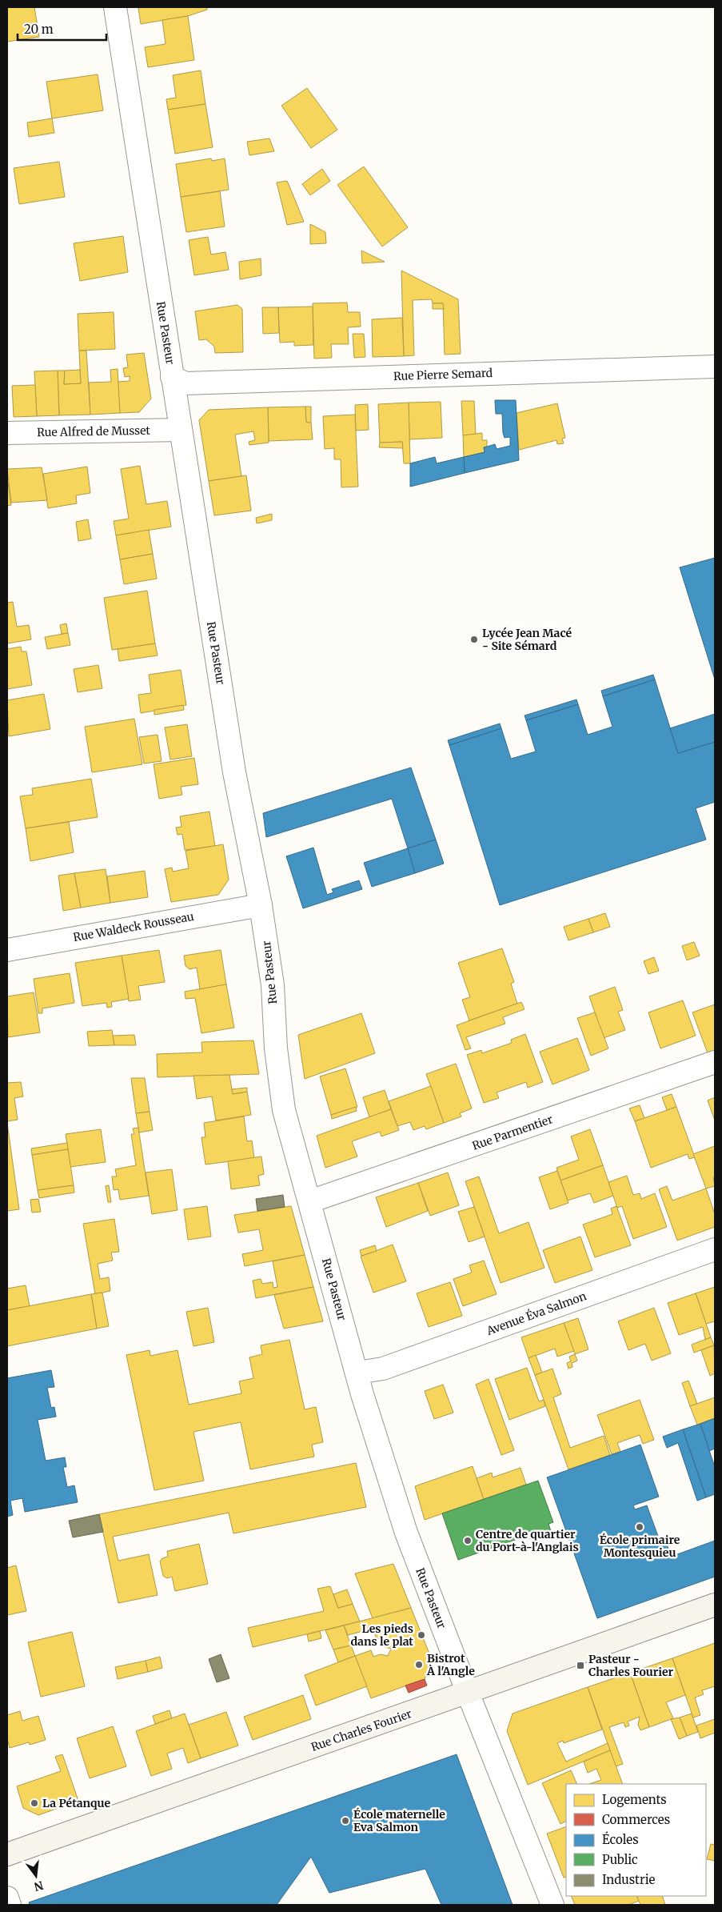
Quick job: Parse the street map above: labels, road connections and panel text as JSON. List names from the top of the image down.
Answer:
{
  "streets": {
    "street": [
      "Rue Pasteur",
      "Rue Pierre Semard",
      "Rue Alfred de Musset",
      "Rue Waldeck Rousseau",
      "Rue Parmentier",
      "Avenue Éva Salmon",
      "Rue Charles Fourier"
    ]
  },
  "crossings": [
    ["Rue Pasteur", "Rue Pierre Semard"],
    ["Rue Pasteur", "Rue Alfred de Musset"],
    ["Rue Pasteur", "Rue Waldeck Rousseau"],
    ["Rue Pasteur", "Rue Parmentier"],
    ["Rue Pasteur", "Avenue Éva Salmon"],
    ["Rue Pasteur", "Rue Charles Fourier"]
  ],
  "places": {
    "other": [
      "Lycée Jean Macé - Site Sémard",
      "École primaire Montesquieu",
      "Centre de quartier du Port-à-l'Anglais",
      "Les pieds dans le plat",
      "Bistrot À l'Angle",
      "La Pétanque",
      "École maternelle Eva Salmon"
    ],
    "transit": ["Pasteur - Charles Fourier"]
  },
  "legend": [
    "Logements",
    "Commerces",
    "Écoles",
    "Public",
    "Industrie"
  ],
  "scale_bar": "20 m",
  "north": "bottom"
}
